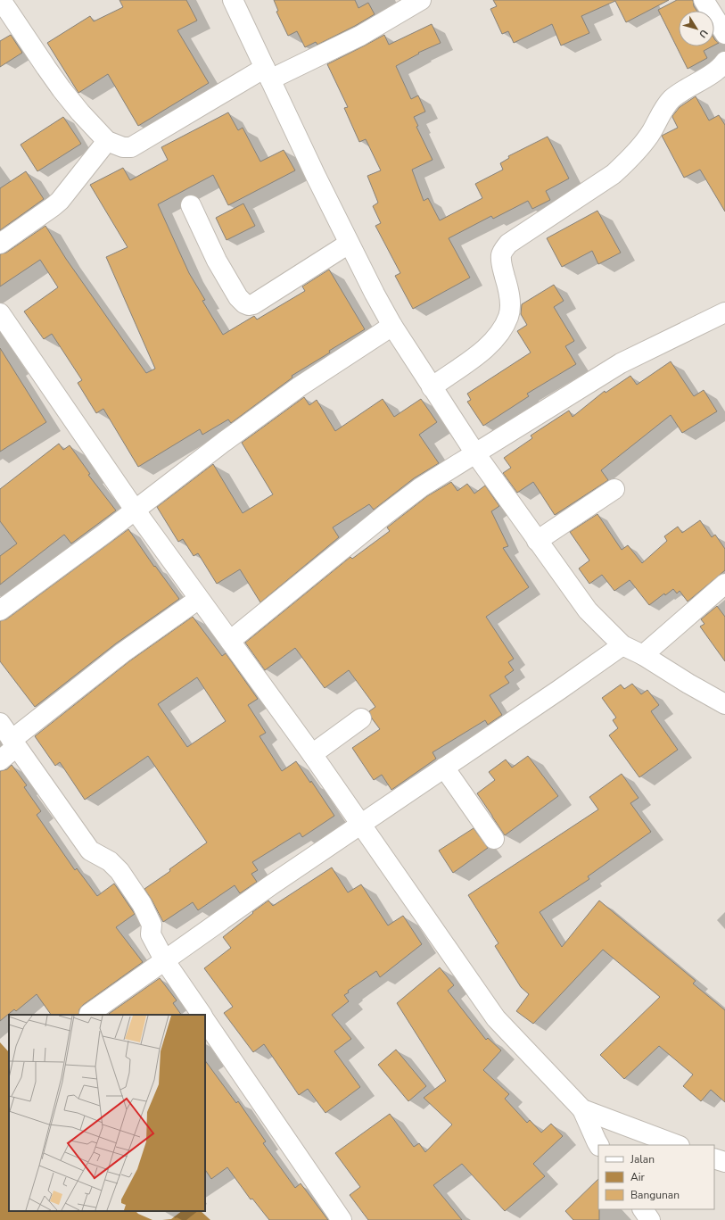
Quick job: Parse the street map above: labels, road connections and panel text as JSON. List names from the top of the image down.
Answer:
{
  "legend": ["Jalan", "Air", "Bangunan"],
  "north": "bottom right"
}
